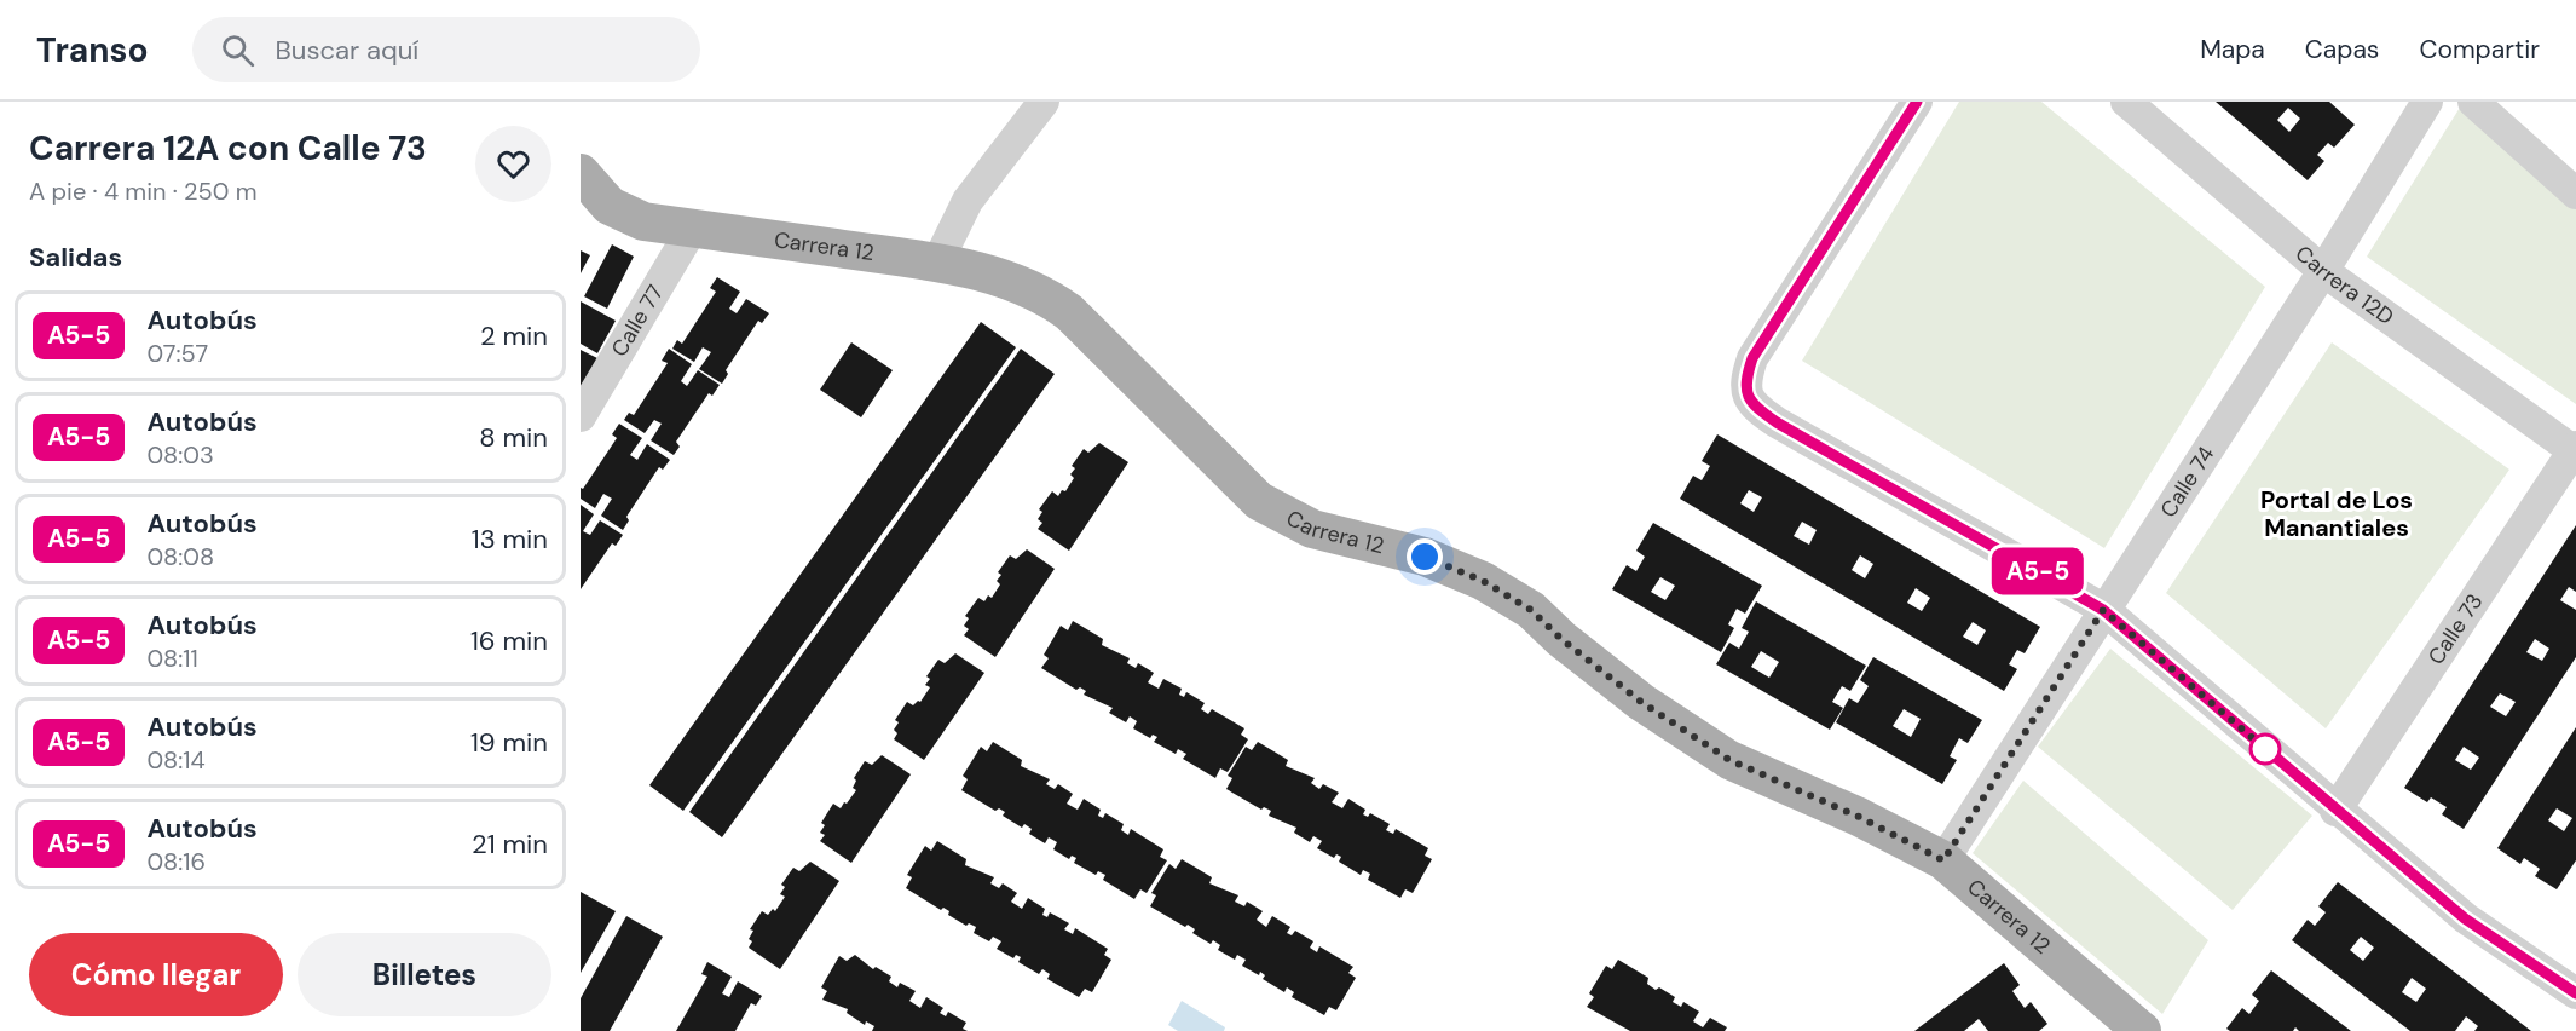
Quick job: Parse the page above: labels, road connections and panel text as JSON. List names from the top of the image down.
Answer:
{
  "streets": {
    "main road": ["Carrera 12"],
    "street": [
      "Carrera 12D",
      "Calle 77",
      "Calle 74",
      "Calle 73"
    ]
  },
  "crossings": [
    ["Carrera 12", "Calle 77"],
    ["Carrera 12", "Calle 74"],
    ["Carrera 12D", "Calle 74"],
    ["Carrera 12D", "Calle 73"]
  ],
  "districts": ["Portal de Los Manantiales"],
  "lines": ["bus line A5-5"],
  "page": {
    "header": "Transo",
    "search": "Buscar aquí",
    "nav": ["Mapa", "Capas", "Compartir"],
    "heading": [
      ["Carrera 12A con Calle 73", "A pie · 4 min · 250 m"],
      "Salidas"
    ],
    "on_map": "A5-5",
    "list": [
      {
        "mark": "A5-5",
        "name": "Autobús",
        "note": "07:57",
        "value": "2 min"
      },
      {
        "mark": "A5-5",
        "name": "Autobús",
        "note": "08:03",
        "value": "8 min"
      },
      {
        "mark": "A5-5",
        "name": "Autobús",
        "note": "08:08",
        "value": "13 min"
      },
      {
        "mark": "A5-5",
        "name": "Autobús",
        "note": "08:11",
        "value": "16 min"
      },
      {
        "mark": "A5-5",
        "name": "Autobús",
        "note": "08:14",
        "value": "19 min"
      },
      {
        "mark": "A5-5",
        "name": "Autobús",
        "note": "08:16",
        "value": "21 min"
      }
    ],
    "buttons": ["Cómo llegar", "Billetes"]
  }
}
